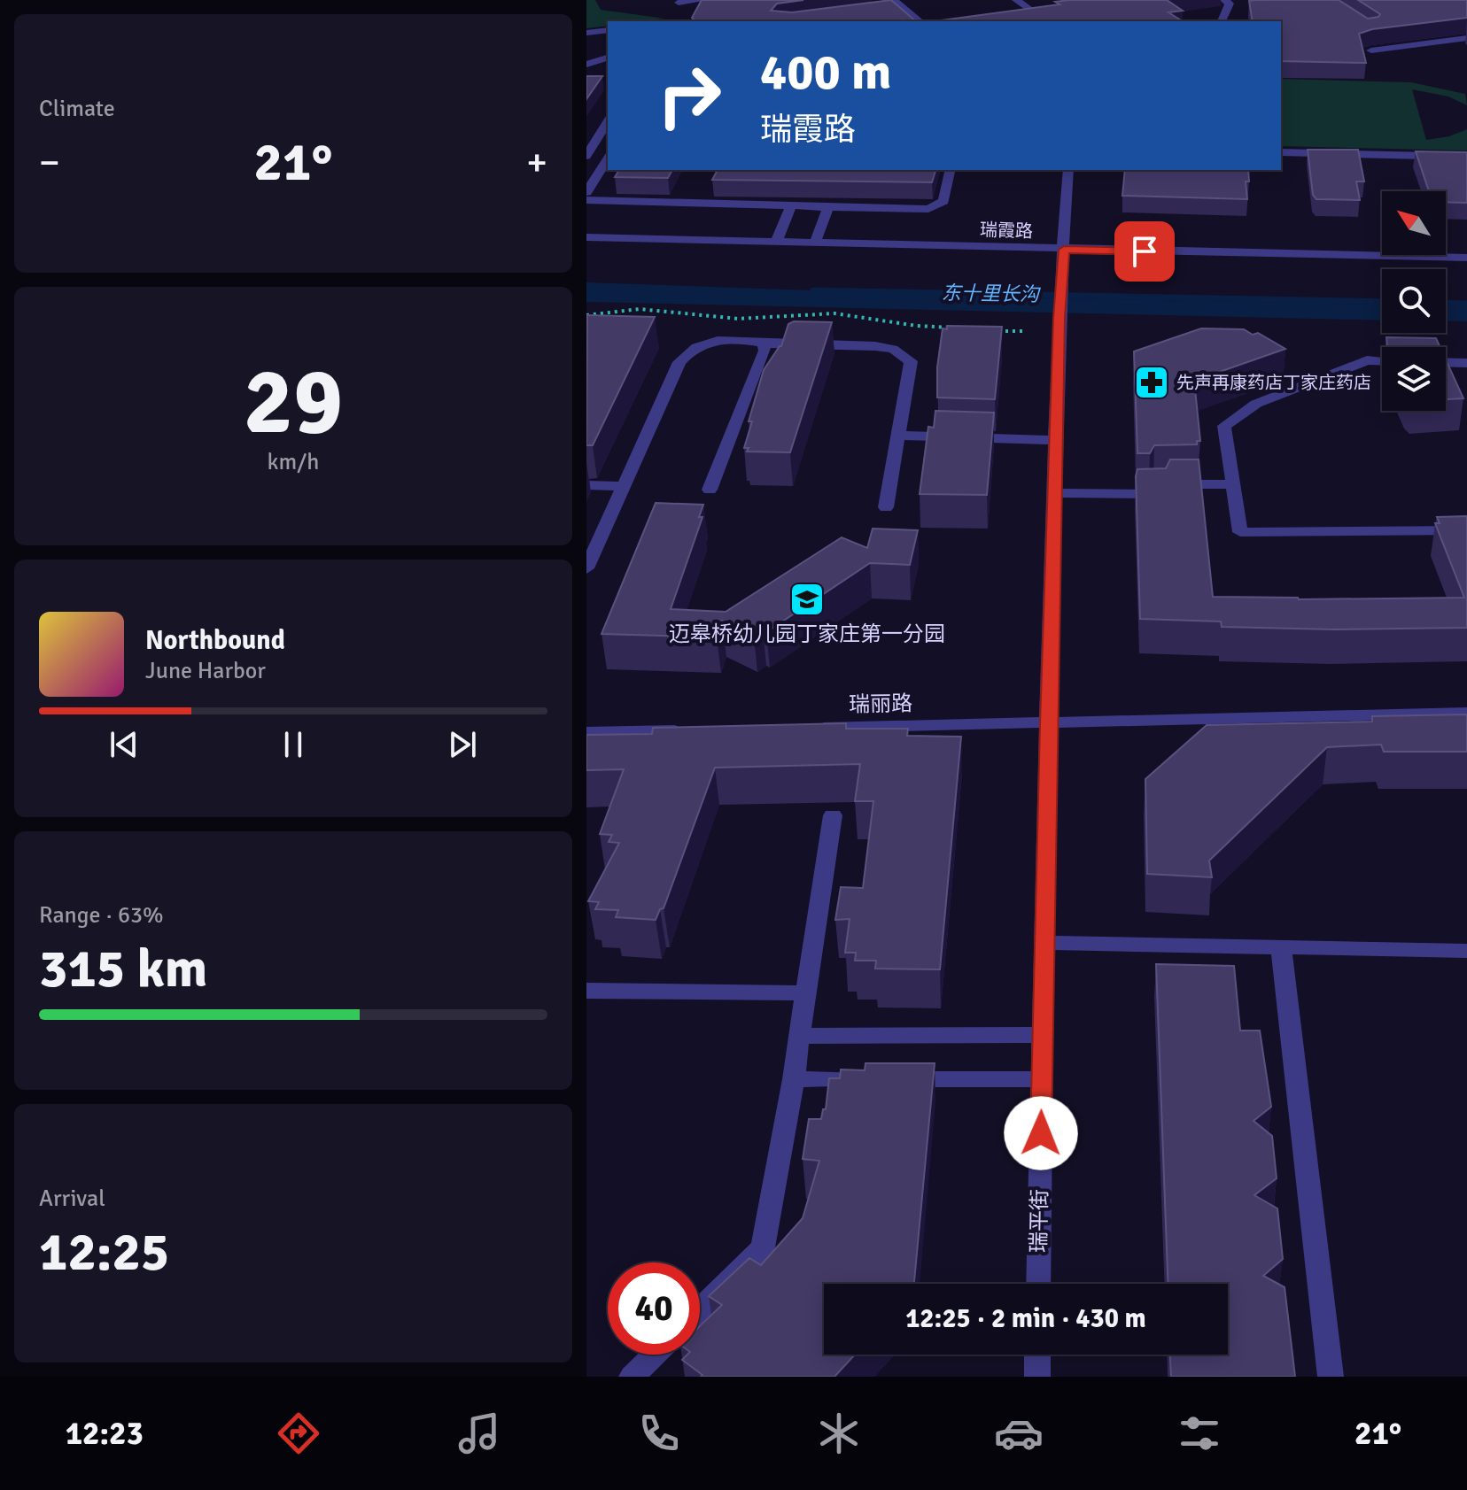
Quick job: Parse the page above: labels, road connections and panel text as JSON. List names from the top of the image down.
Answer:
{
  "streets": {
    "street": ["瑞霞路", "瑞丽路", "瑞平街"]
  },
  "crossings": [
    ["瑞霞路", "瑞平街"],
    ["瑞丽路", "瑞平街"]
  ],
  "water": ["东十里长沟"],
  "places": {
    "pharmacy": ["先声再康药店丁家庄药店"],
    "school or university": ["迈皋桥幼儿园丁家庄第一分园"]
  },
  "north": "top left",
  "page": {
    "tile": [
      "Climate",
      ["29", "km/h"],
      ["Range · 63%", "315 km"],
      ["Arrival", "12:25"]
    ],
    "turn": ["400 m", "瑞霞路"],
    "heat": ["−", "21°", "+"],
    "song": ["Northbound", "June Harbor"],
    "limit": "40",
    "trip": "12:25 · 2 min · 430 m",
    "tabs": ["12:23", "21°"]
  }
}
